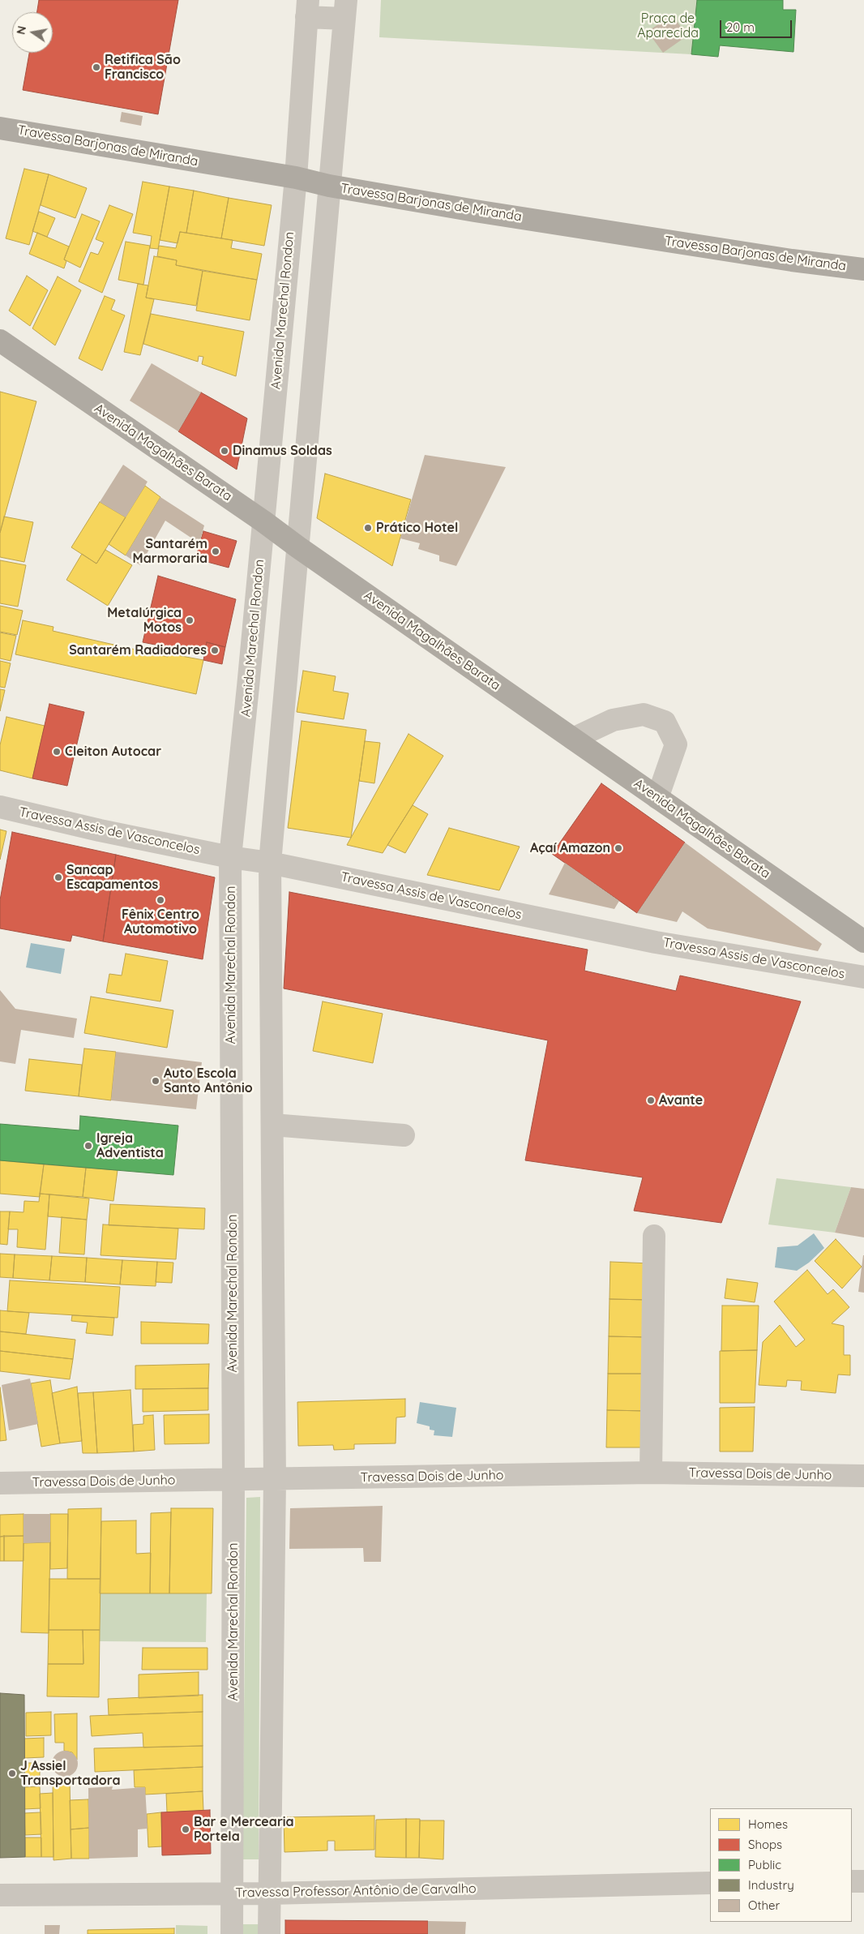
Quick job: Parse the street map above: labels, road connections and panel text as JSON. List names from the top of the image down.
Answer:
{
  "streets": {
    "main road": ["Travessa Barjonas de Miranda", "Avenida Magalhães Barata"],
    "street": [
      "Avenida Marechal Rondon",
      "Travessa Assis de Vasconcelos",
      "Travessa Dois de Junho",
      "Travessa Professor Antônio de Carvalho"
    ]
  },
  "crossings": [
    ["Travessa Barjonas de Miranda", "Avenida Marechal Rondon"],
    ["Avenida Marechal Rondon", "Avenida Magalhães Barata"],
    ["Avenida Marechal Rondon", "Travessa Assis de Vasconcelos"],
    ["Avenida Marechal Rondon", "Travessa Dois de Junho"],
    ["Avenida Marechal Rondon", "Travessa Professor Antônio de Carvalho"]
  ],
  "parks": ["Praça de Aparecida"],
  "places": [
    "Retifica São Francisco",
    "Dinamus Soldas",
    "Prático Hotel",
    "Santarém Marmoraria",
    "Metalúrgica Motos",
    "Santarém Radiadores",
    "Cleiton Autocar",
    "Açaí Amazon",
    "Sancap Escapamentos",
    "Fênix Centro Automotivo",
    "Auto Escola Santo Antônio",
    "Avante",
    "Igreja Adventista",
    "J Assiel Transportadora",
    "Bar e Mercearia Portela"
  ],
  "legend": [
    "Homes",
    "Shops",
    "Public",
    "Industry",
    "Other"
  ],
  "scale_bar": "20 m",
  "north": "left"
}
